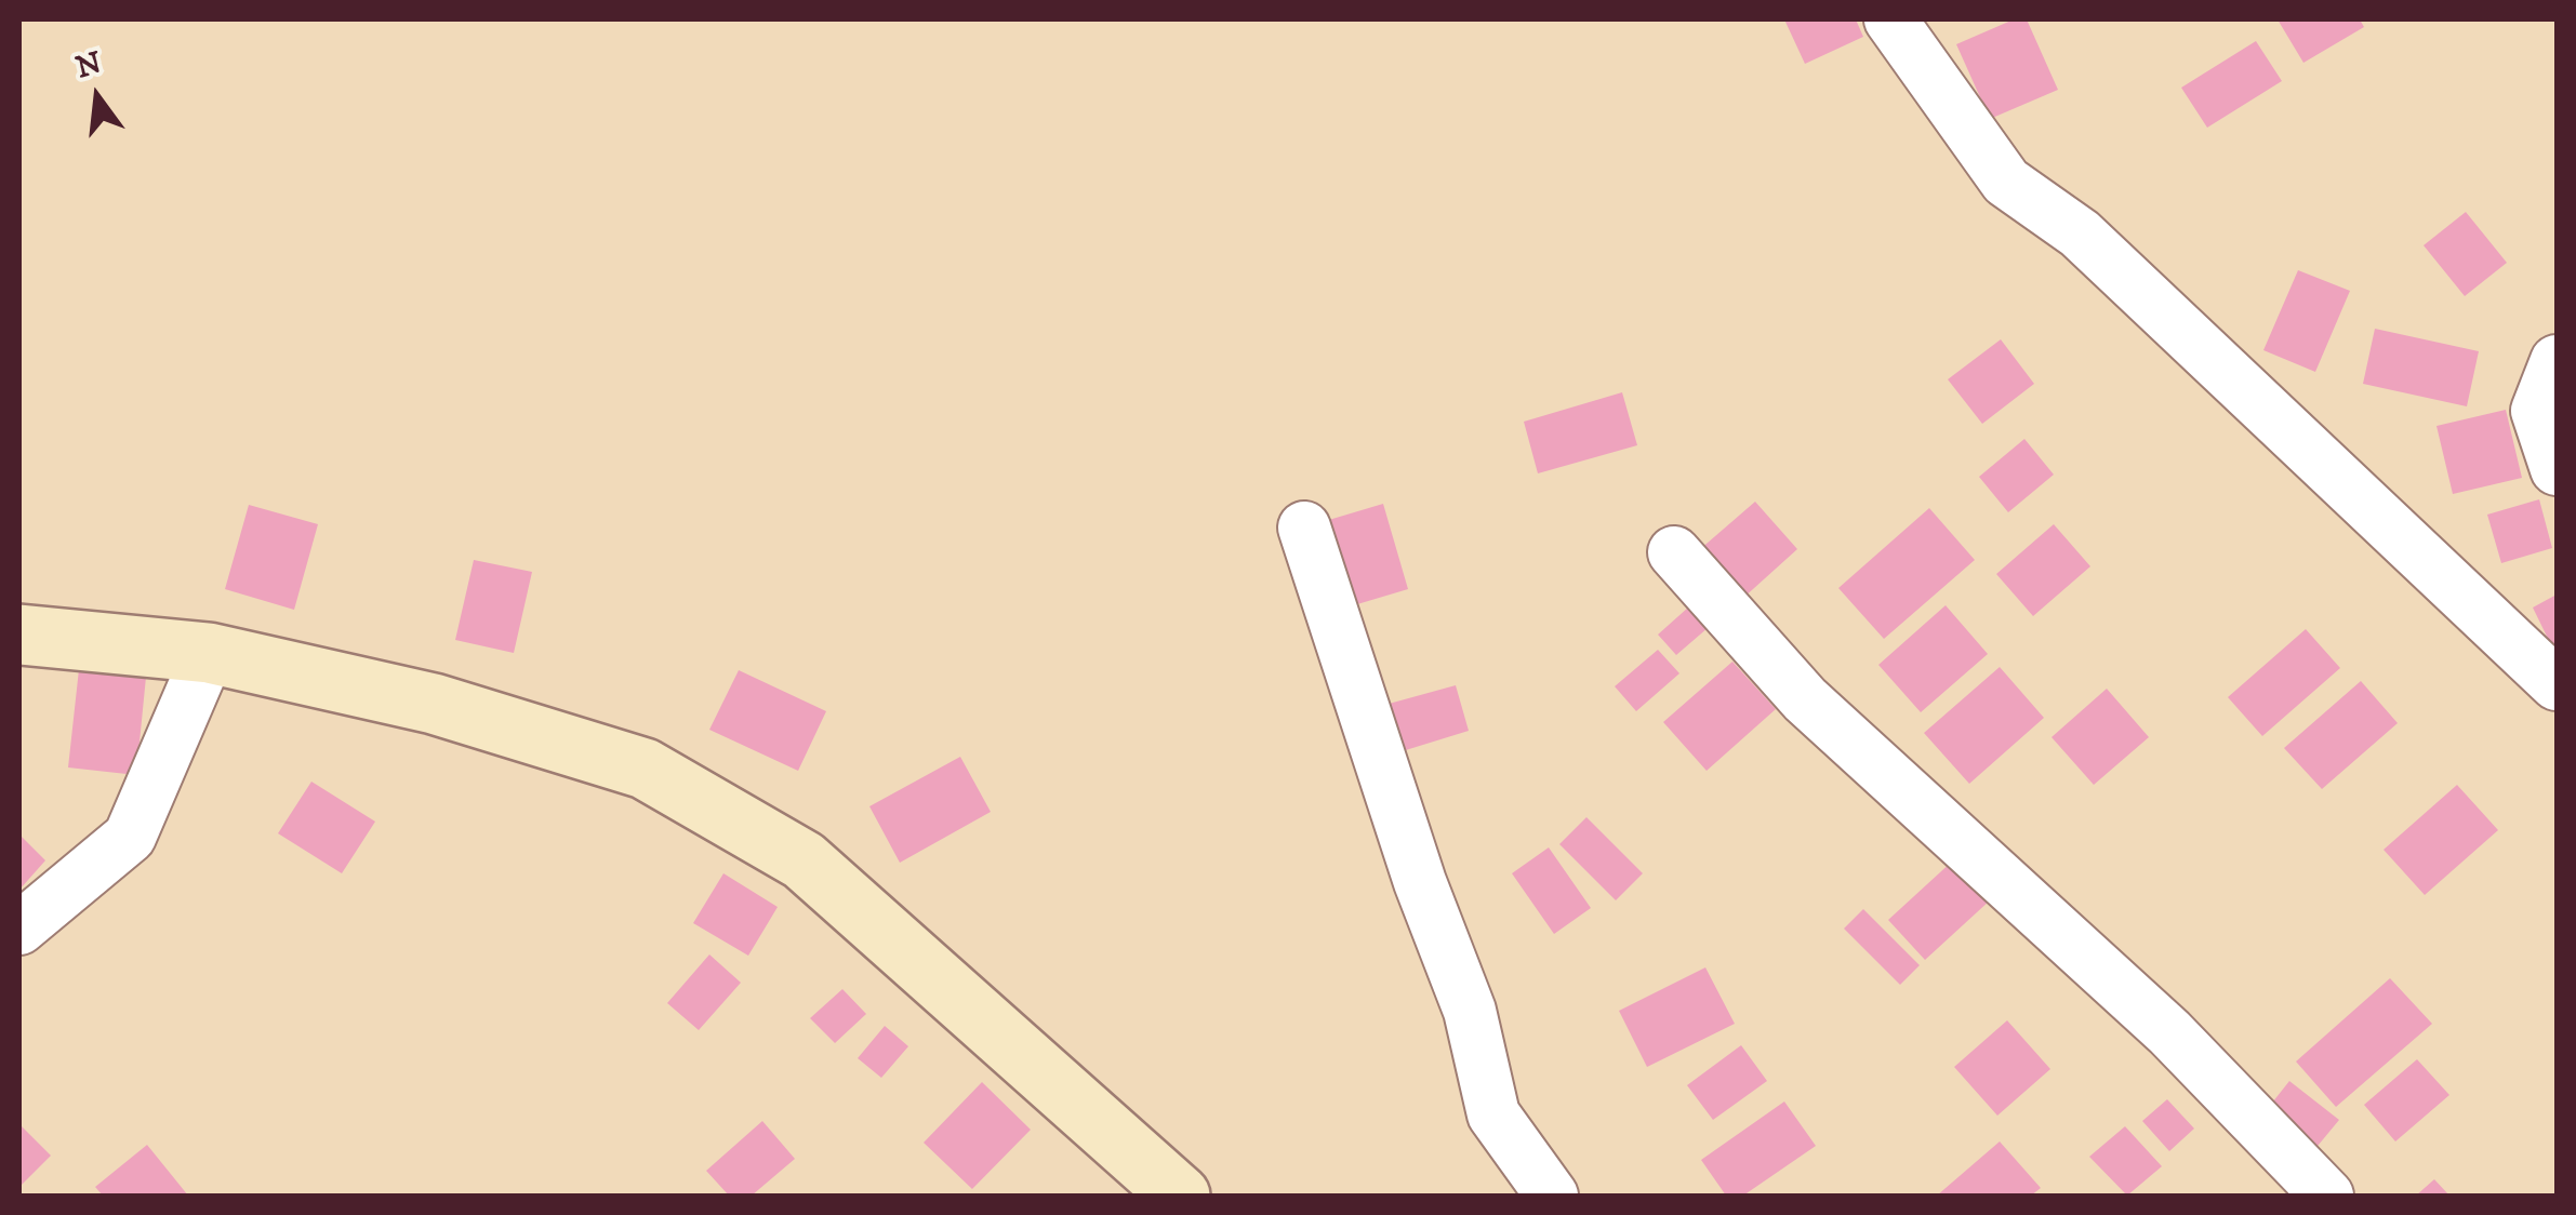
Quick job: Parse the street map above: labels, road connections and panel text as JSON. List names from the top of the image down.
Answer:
{
  "north": "top"
}
